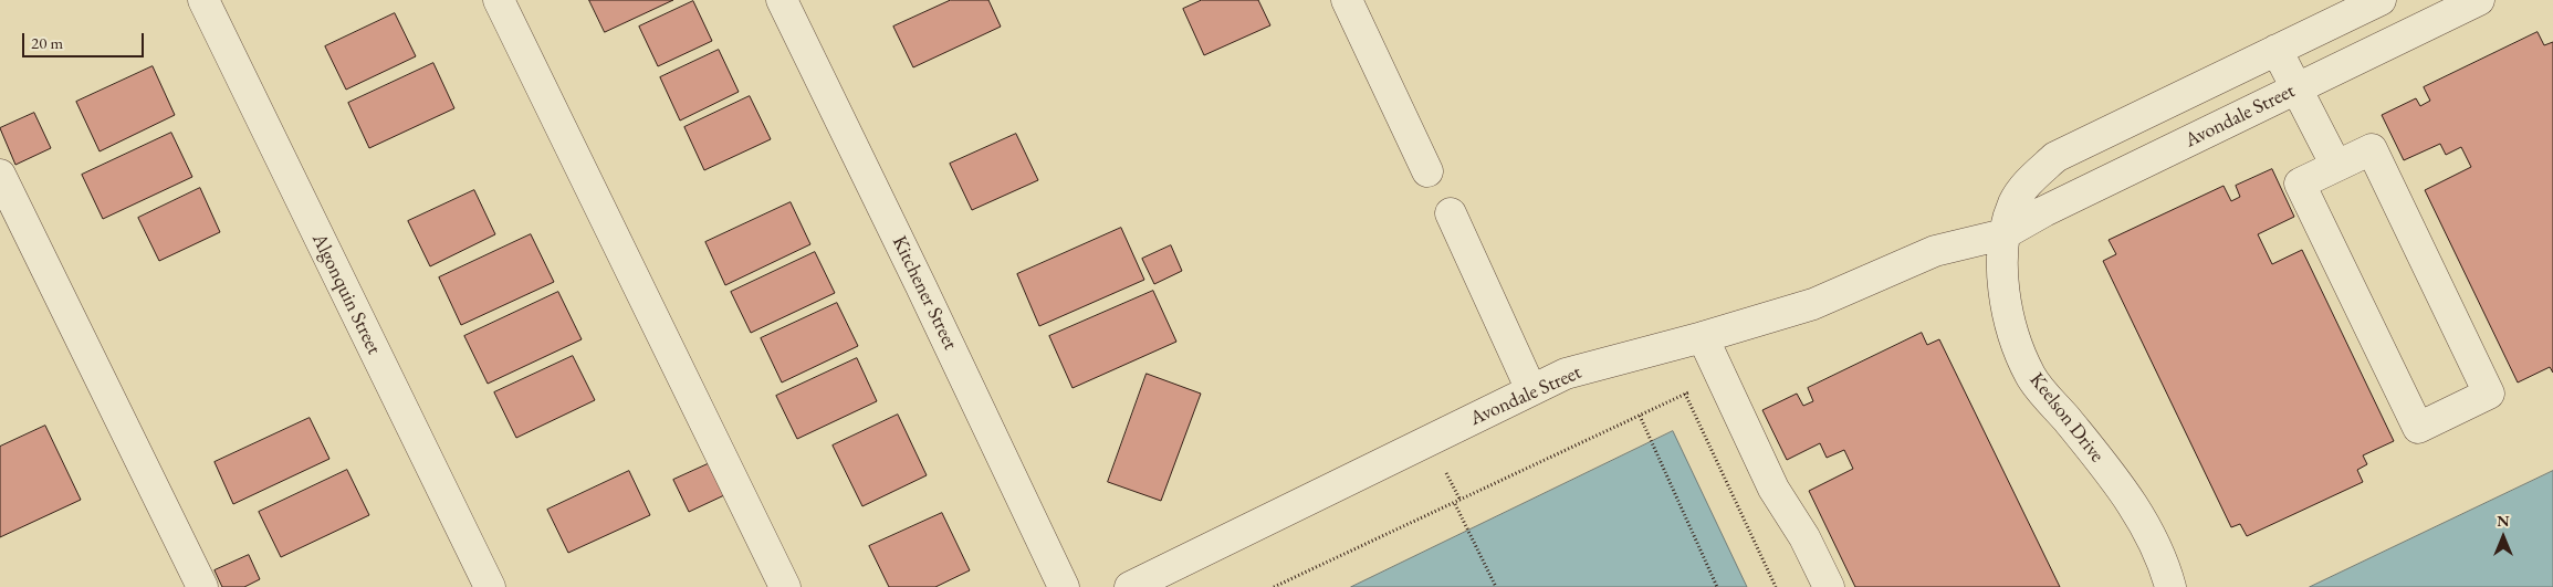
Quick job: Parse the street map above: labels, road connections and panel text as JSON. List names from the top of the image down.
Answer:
{
  "streets": {
    "street": [
      "Avondale Street",
      "Kitchener Street",
      "Algonquin Street",
      "Keelson Drive"
    ]
  },
  "crossings": [
    ["Avondale Street", "Keelson Drive"]
  ],
  "scale_bar": "20 m",
  "north": "top"
}
